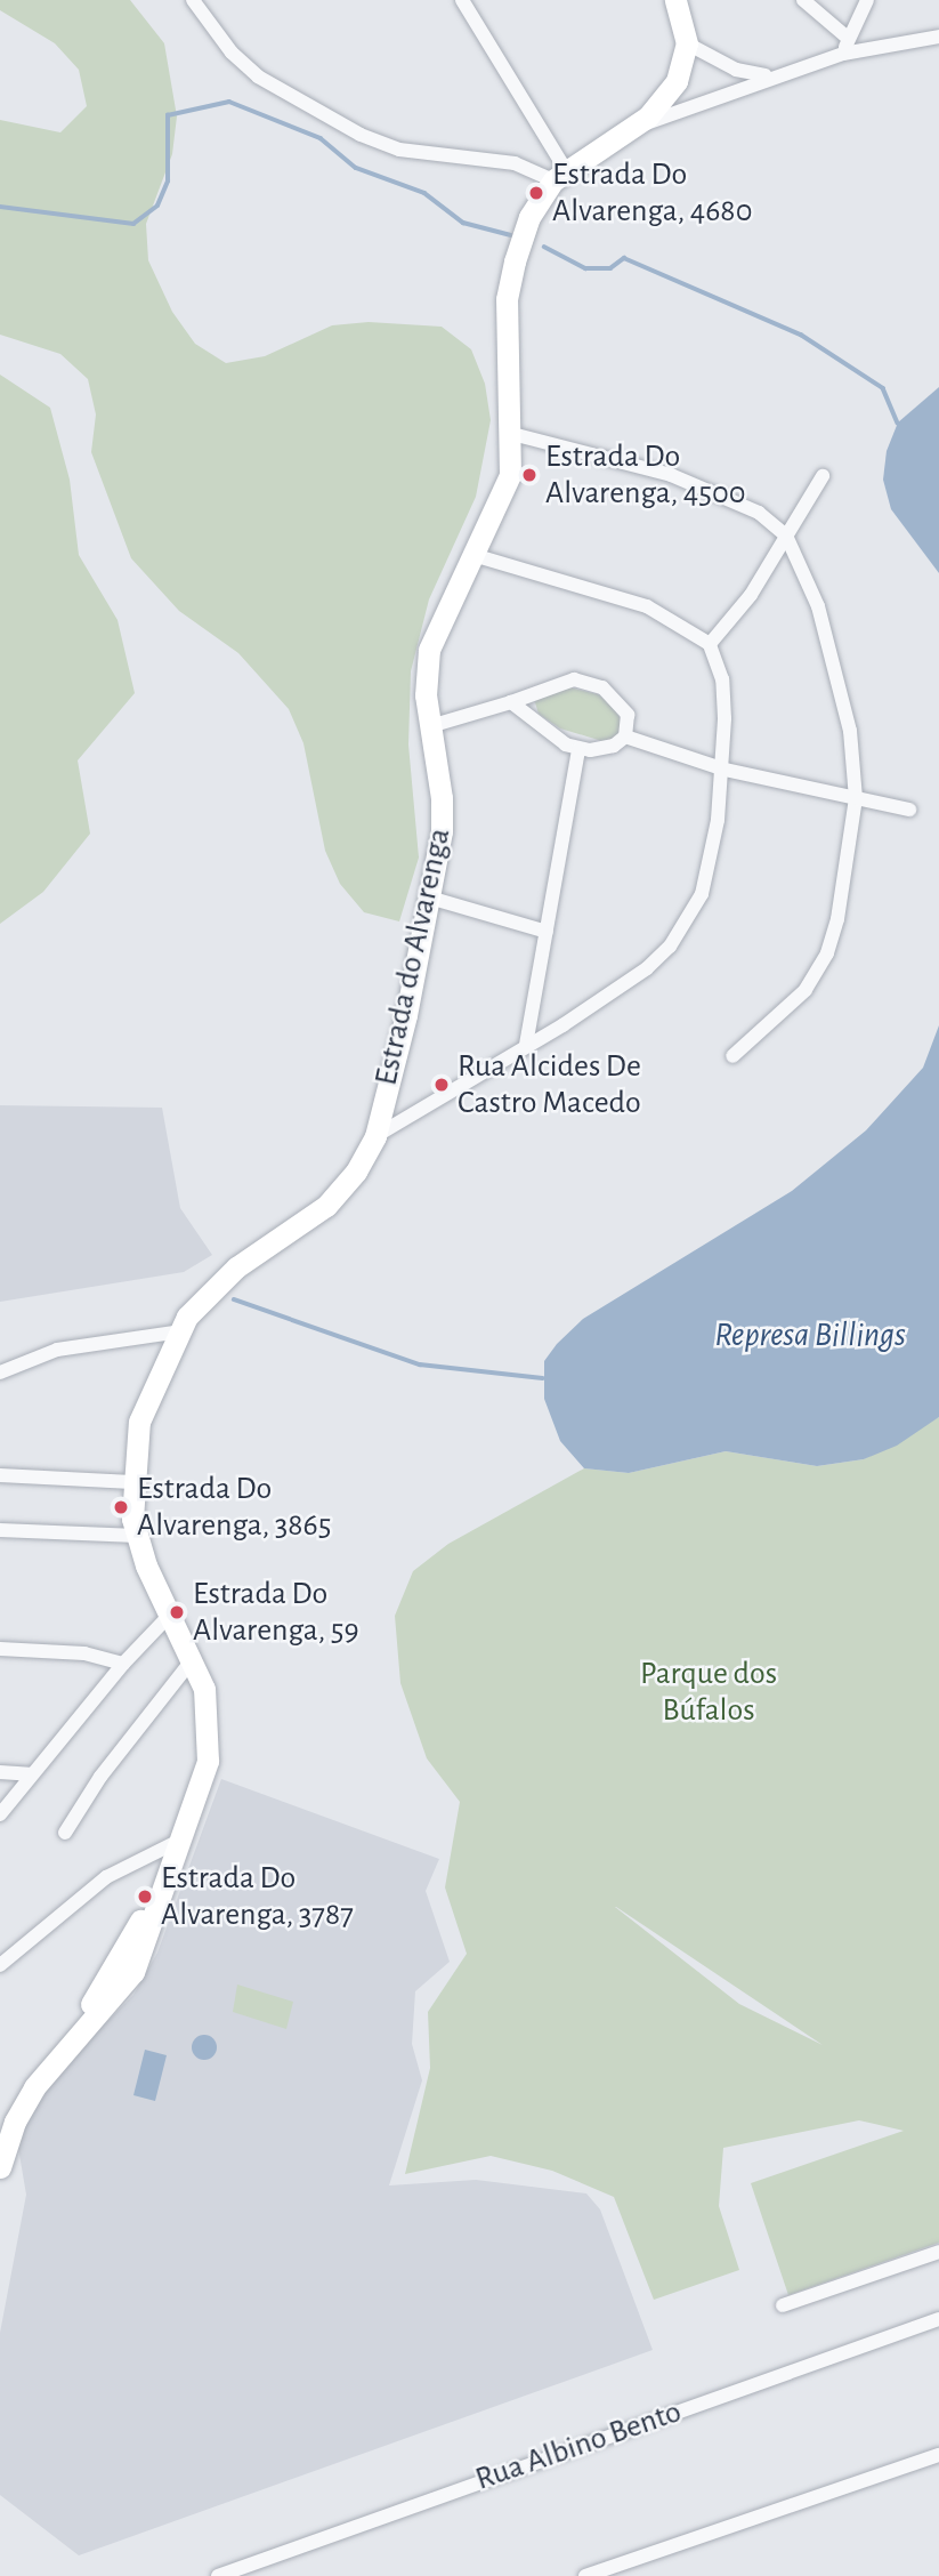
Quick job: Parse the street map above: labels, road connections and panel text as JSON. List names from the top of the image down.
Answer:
{
  "streets": {
    "main road": ["Estrada do Alvarenga"],
    "street": ["Rua Albino Bento"]
  },
  "water": ["Represa Billings"],
  "parks": ["Parque dos Búfalos"],
  "places": [
    "Estrada Do Alvarenga, 4680",
    "Estrada Do Alvarenga, 4500",
    "Rua Alcides De Castro Macedo",
    "Estrada Do Alvarenga, 3865",
    "Estrada Do Alvarenga, 59",
    "Estrada Do Alvarenga, 3787"
  ]
}
